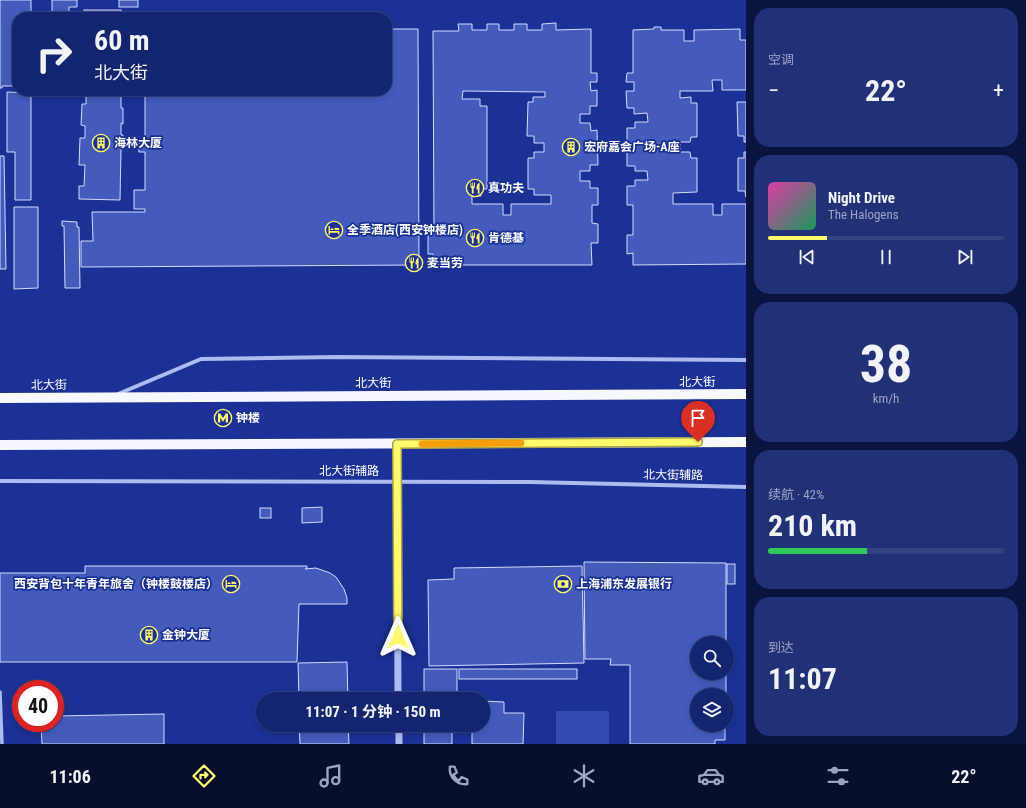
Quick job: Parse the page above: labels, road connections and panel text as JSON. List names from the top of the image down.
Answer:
{
  "streets": {
    "main road": ["北大街"],
    "street": ["北大街辅路"]
  },
  "places": {
    "building": ["海林大厦", "宏府嘉会广场-A座", "金钟大厦"],
    "restaurant": ["真功夫", "肯德基", "麦当劳"],
    "hotel": ["全季酒店(西安钟楼店)", "西安背包十年青年旅舍（钟楼鼓楼店）"],
    "metro station": ["钟楼"],
    "bank": ["上海浦东发展银行"]
  },
  "page": {
    "tile": [
      "空调",
      ["38", "km/h"],
      ["续航 · 42%", "210 km"],
      ["到达", "11:07"]
    ],
    "turn": ["60 m", "北大街"],
    "heat": ["−", "22°", "+"],
    "song": ["Night Drive", "The Halogens"],
    "limit": "40",
    "trip": "11:07 · 1 分钟 · 150 m",
    "tabs": ["11:06", "22°"]
  }
}
